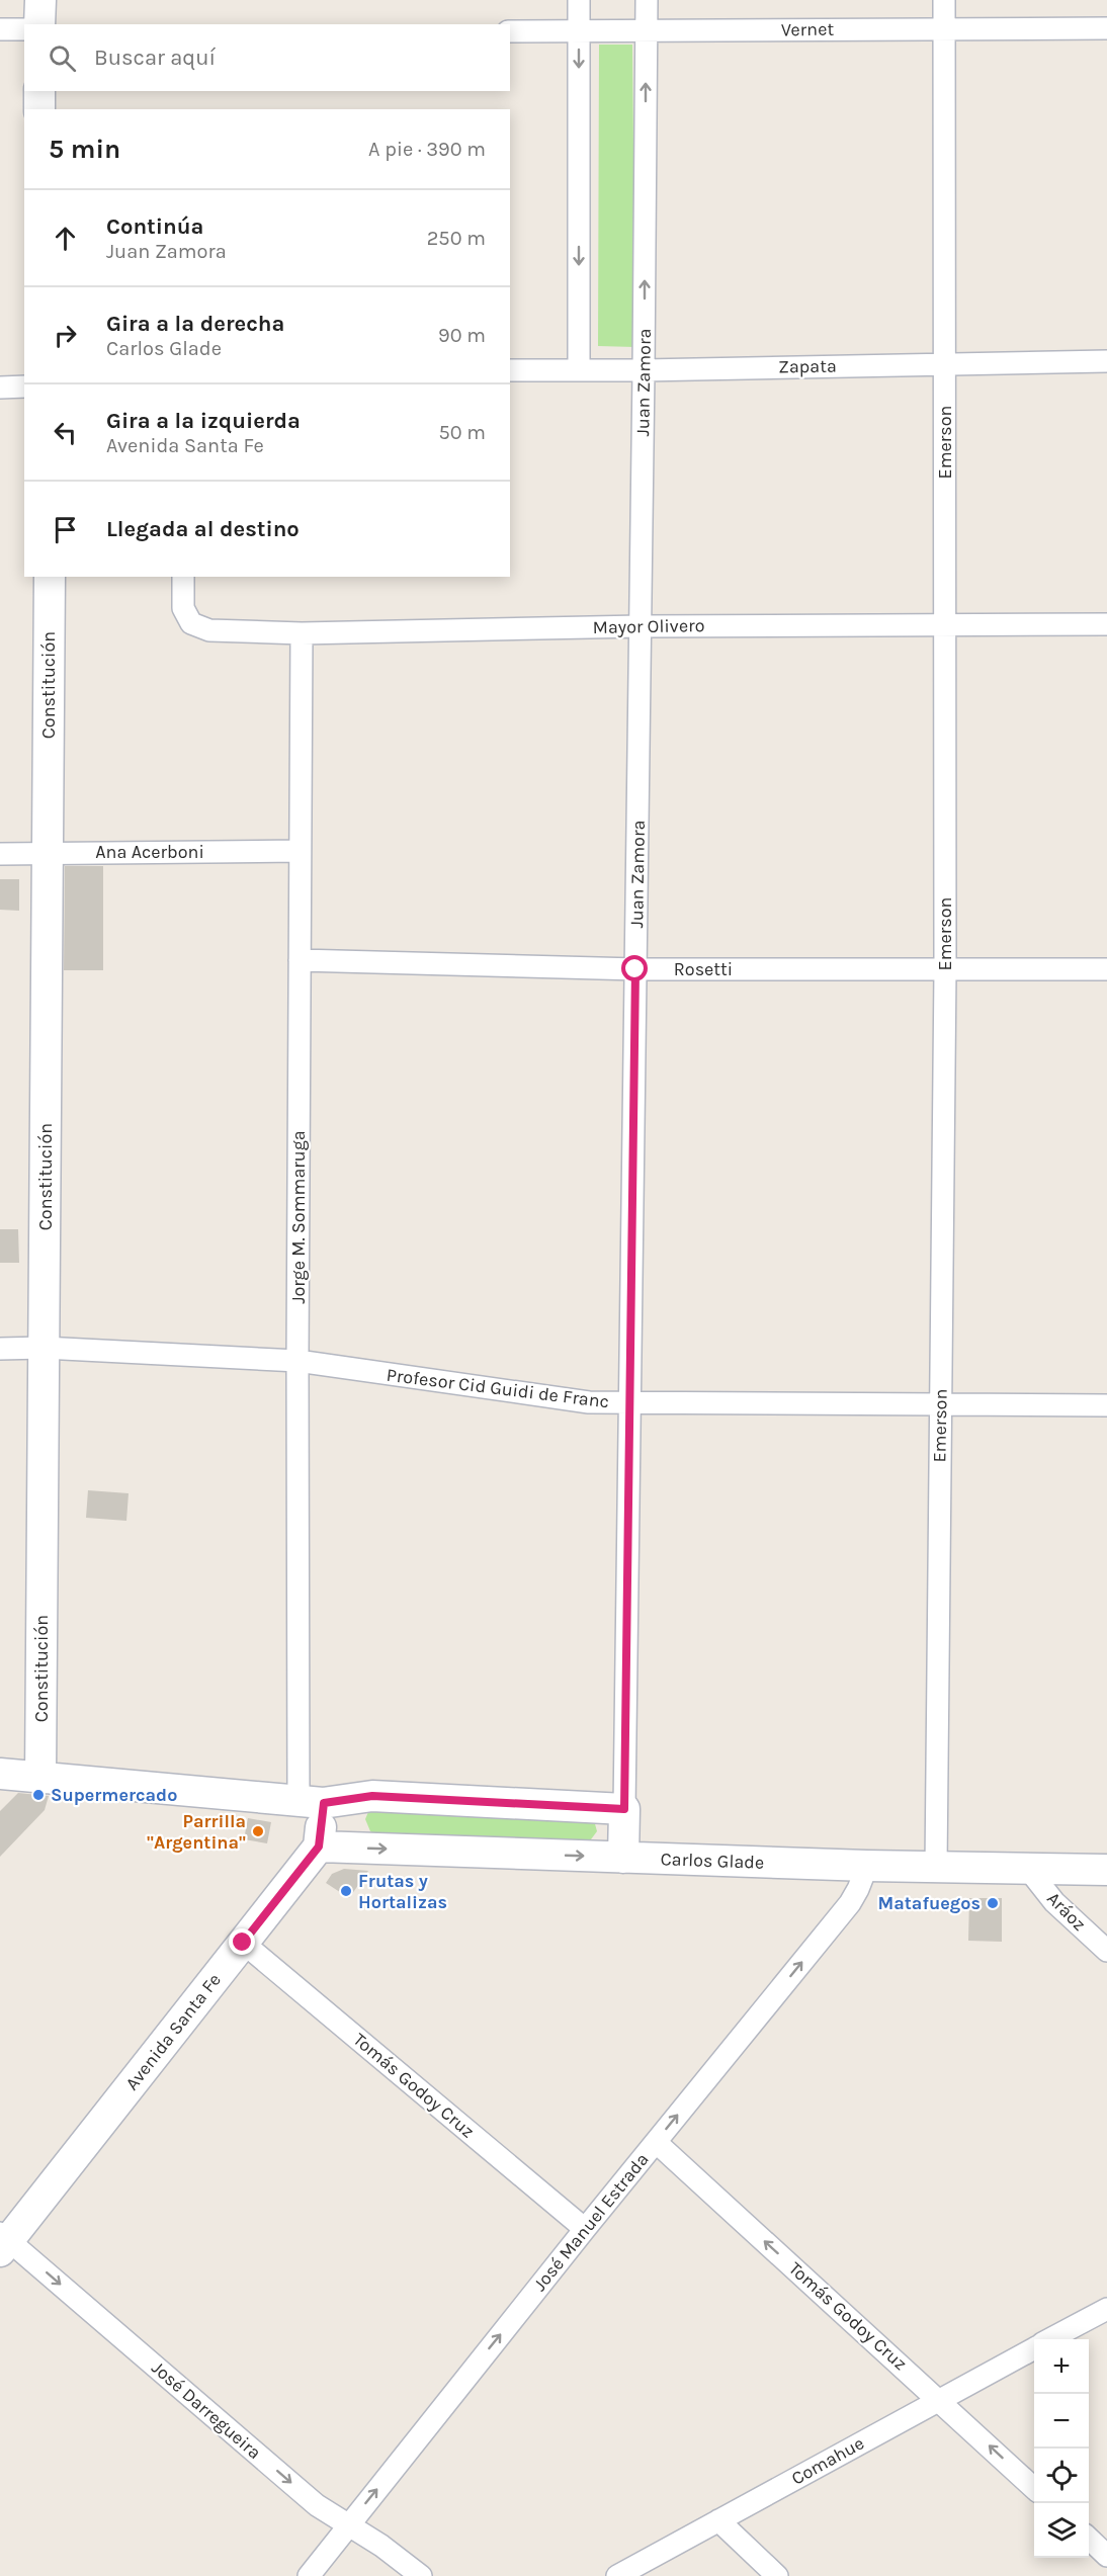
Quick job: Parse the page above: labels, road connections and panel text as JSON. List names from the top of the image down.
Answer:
{
  "streets": {
    "street": [
      "Vernet",
      "Zapata",
      "Juan Zamora",
      "Emerson",
      "Mayor Olivero",
      "Constitución",
      "Ana Acerboni",
      "Rosetti",
      "Jorge M. Sommaruga",
      "Profesor Cid Guidi de Franc",
      "Carlos Glade",
      "Aráoz",
      "Avenida Santa Fe",
      "Tomás Godoy Cruz",
      "José Manuel Estrada",
      "José Darregueira",
      "Comahue"
    ]
  },
  "crossings": [
    ["Vernet", "Juan Zamora"],
    ["Vernet", "Emerson"],
    ["Zapata", "Juan Zamora"],
    ["Zapata", "Emerson"],
    ["Juan Zamora", "Mayor Olivero"],
    ["Juan Zamora", "Rosetti"],
    ["Juan Zamora", "Profesor Cid Guidi de Franc"],
    ["Juan Zamora", "Carlos Glade"],
    ["Emerson", "Mayor Olivero"],
    ["Emerson", "Rosetti"],
    ["Emerson", "Profesor Cid Guidi de Franc"],
    ["Emerson", "Carlos Glade"],
    ["Mayor Olivero", "Jorge M. Sommaruga"],
    ["Constitución", "Ana Acerboni"],
    ["Constitución", "Profesor Cid Guidi de Franc"],
    ["Ana Acerboni", "Jorge M. Sommaruga"],
    ["Rosetti", "Jorge M. Sommaruga"],
    ["Jorge M. Sommaruga", "Profesor Cid Guidi de Franc"],
    ["Carlos Glade", "Aráoz"],
    ["Carlos Glade", "Avenida Santa Fe"],
    ["Carlos Glade", "José Manuel Estrada"],
    ["Avenida Santa Fe", "Tomás Godoy Cruz"],
    ["Avenida Santa Fe", "José Darregueira"],
    ["Tomás Godoy Cruz", "José Manuel Estrada"],
    ["Tomás Godoy Cruz", "Comahue"],
    ["José Manuel Estrada", "José Darregueira"]
  ],
  "one_way": ["Tomás Godoy Cruz", "José Manuel Estrada", "José Darregueira"],
  "places": [
    "Supermercado",
    "Parrilla \"Argentina\"",
    "Frutas y Hortalizas",
    "Matafuegos"
  ],
  "page": {
    "search": "Buscar aquí",
    "heading": ["5 min", "A pie · 390 m"],
    "list": [
      ["Continúa", "Juan Zamora", "250 m"],
      ["Gira a la derecha", "Carlos Glade", "90 m"],
      ["Gira a la izquierda", "Avenida Santa Fe", "50 m"],
      "Llegada al destino"
    ],
    "map_buttons": ["+", "−"]
  }
}
